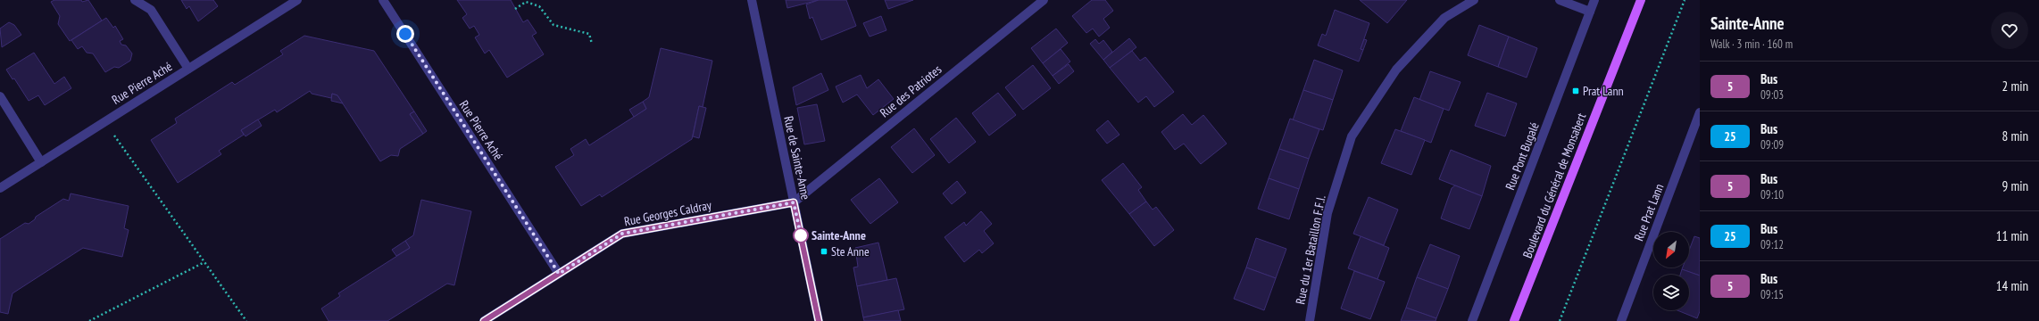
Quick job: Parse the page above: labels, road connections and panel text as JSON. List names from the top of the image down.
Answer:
{
  "streets": {
    "main road": ["Boulevard du Général de Monsabert"],
    "street": [
      "Rue Pierre Aché",
      "Rue des Patriotes",
      "Rue Pont Bugalé",
      "Rue de Sainte-Anne",
      "Rue Prat Lann",
      "Rue Georges Caldray",
      "Rue du 1er Bataillon F.F.I."
    ]
  },
  "crossings": [
    ["Rue Pierre Aché", "Rue Georges Caldray"],
    ["Rue des Patriotes", "Rue de Sainte-Anne"],
    ["Rue des Patriotes", "Rue Georges Caldray"],
    ["Rue de Sainte-Anne", "Rue Georges Caldray"]
  ],
  "places": {
    "transit": ["Prat Lann", "Ste Anne"],
    "other": ["Sainte-Anne"]
  },
  "lines": ["bus line 5"],
  "north": "bottom left",
  "page": {
    "heading": ["Sainte-Anne", "Walk · 3 min · 160 m"],
    "list": [
      {
        "mark": "5",
        "name": "Bus",
        "note": "09:03",
        "value": "2 min"
      },
      {
        "mark": "25",
        "name": "Bus",
        "note": "09:09",
        "value": "8 min"
      },
      {
        "mark": "5",
        "name": "Bus",
        "note": "09:10",
        "value": "9 min"
      },
      {
        "mark": "25",
        "name": "Bus",
        "note": "09:12",
        "value": "11 min"
      },
      {
        "mark": "5",
        "name": "Bus",
        "note": "09:15",
        "value": "14 min"
      }
    ]
  }
}
